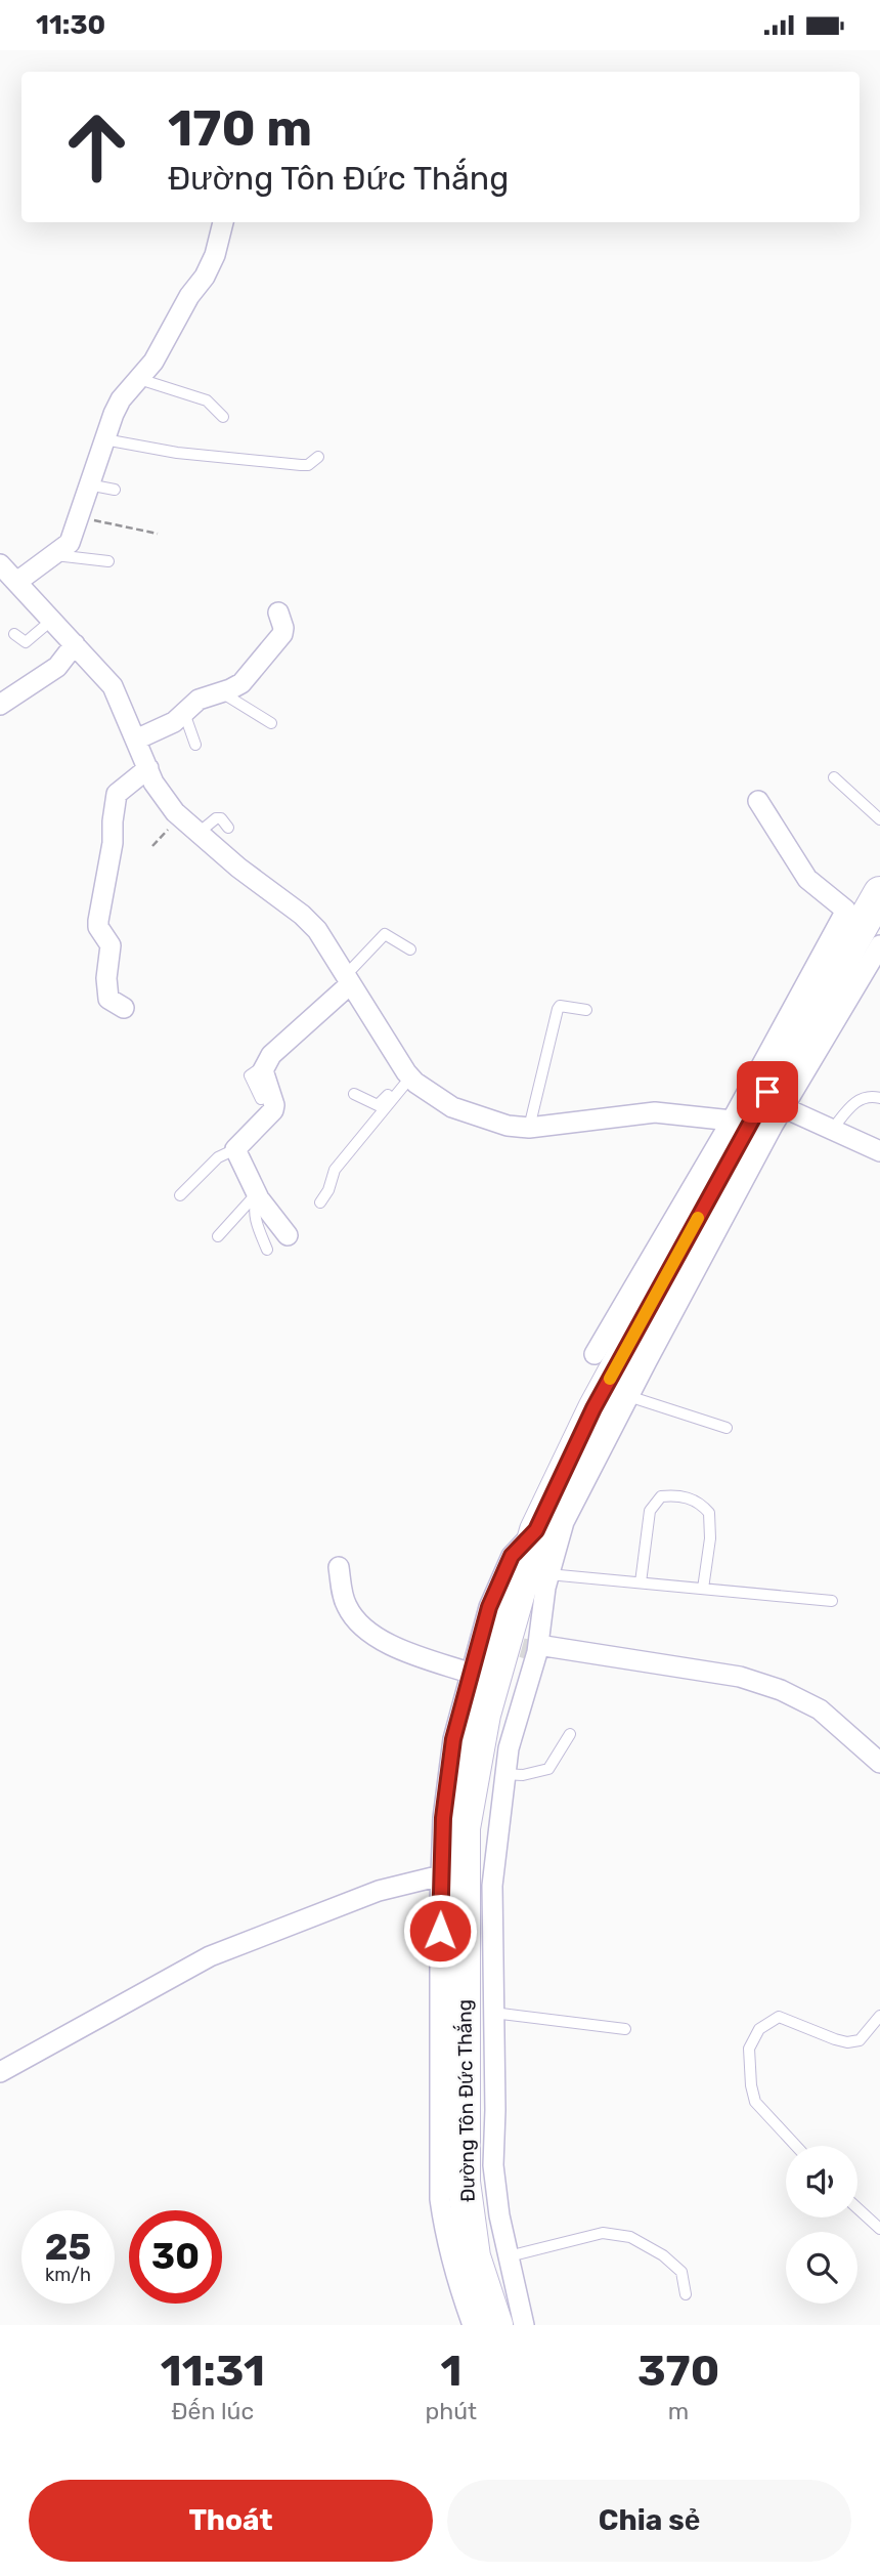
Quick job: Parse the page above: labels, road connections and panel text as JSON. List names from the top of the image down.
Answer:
{
  "streets": {
    "highway": ["Đường Tôn Đức Thắng"]
  },
  "page": {
    "status": "11:30",
    "turn": ["170 m", "Đường Tôn Đức Thắng"],
    "speed": "25 km/h",
    "limit": "30",
    "eta": [
      "11:31",
      "Đến lúc",
      "1",
      "phút",
      "370",
      "m"
    ],
    "buttons": ["Thoát", "Chia sẻ"]
  }
}
